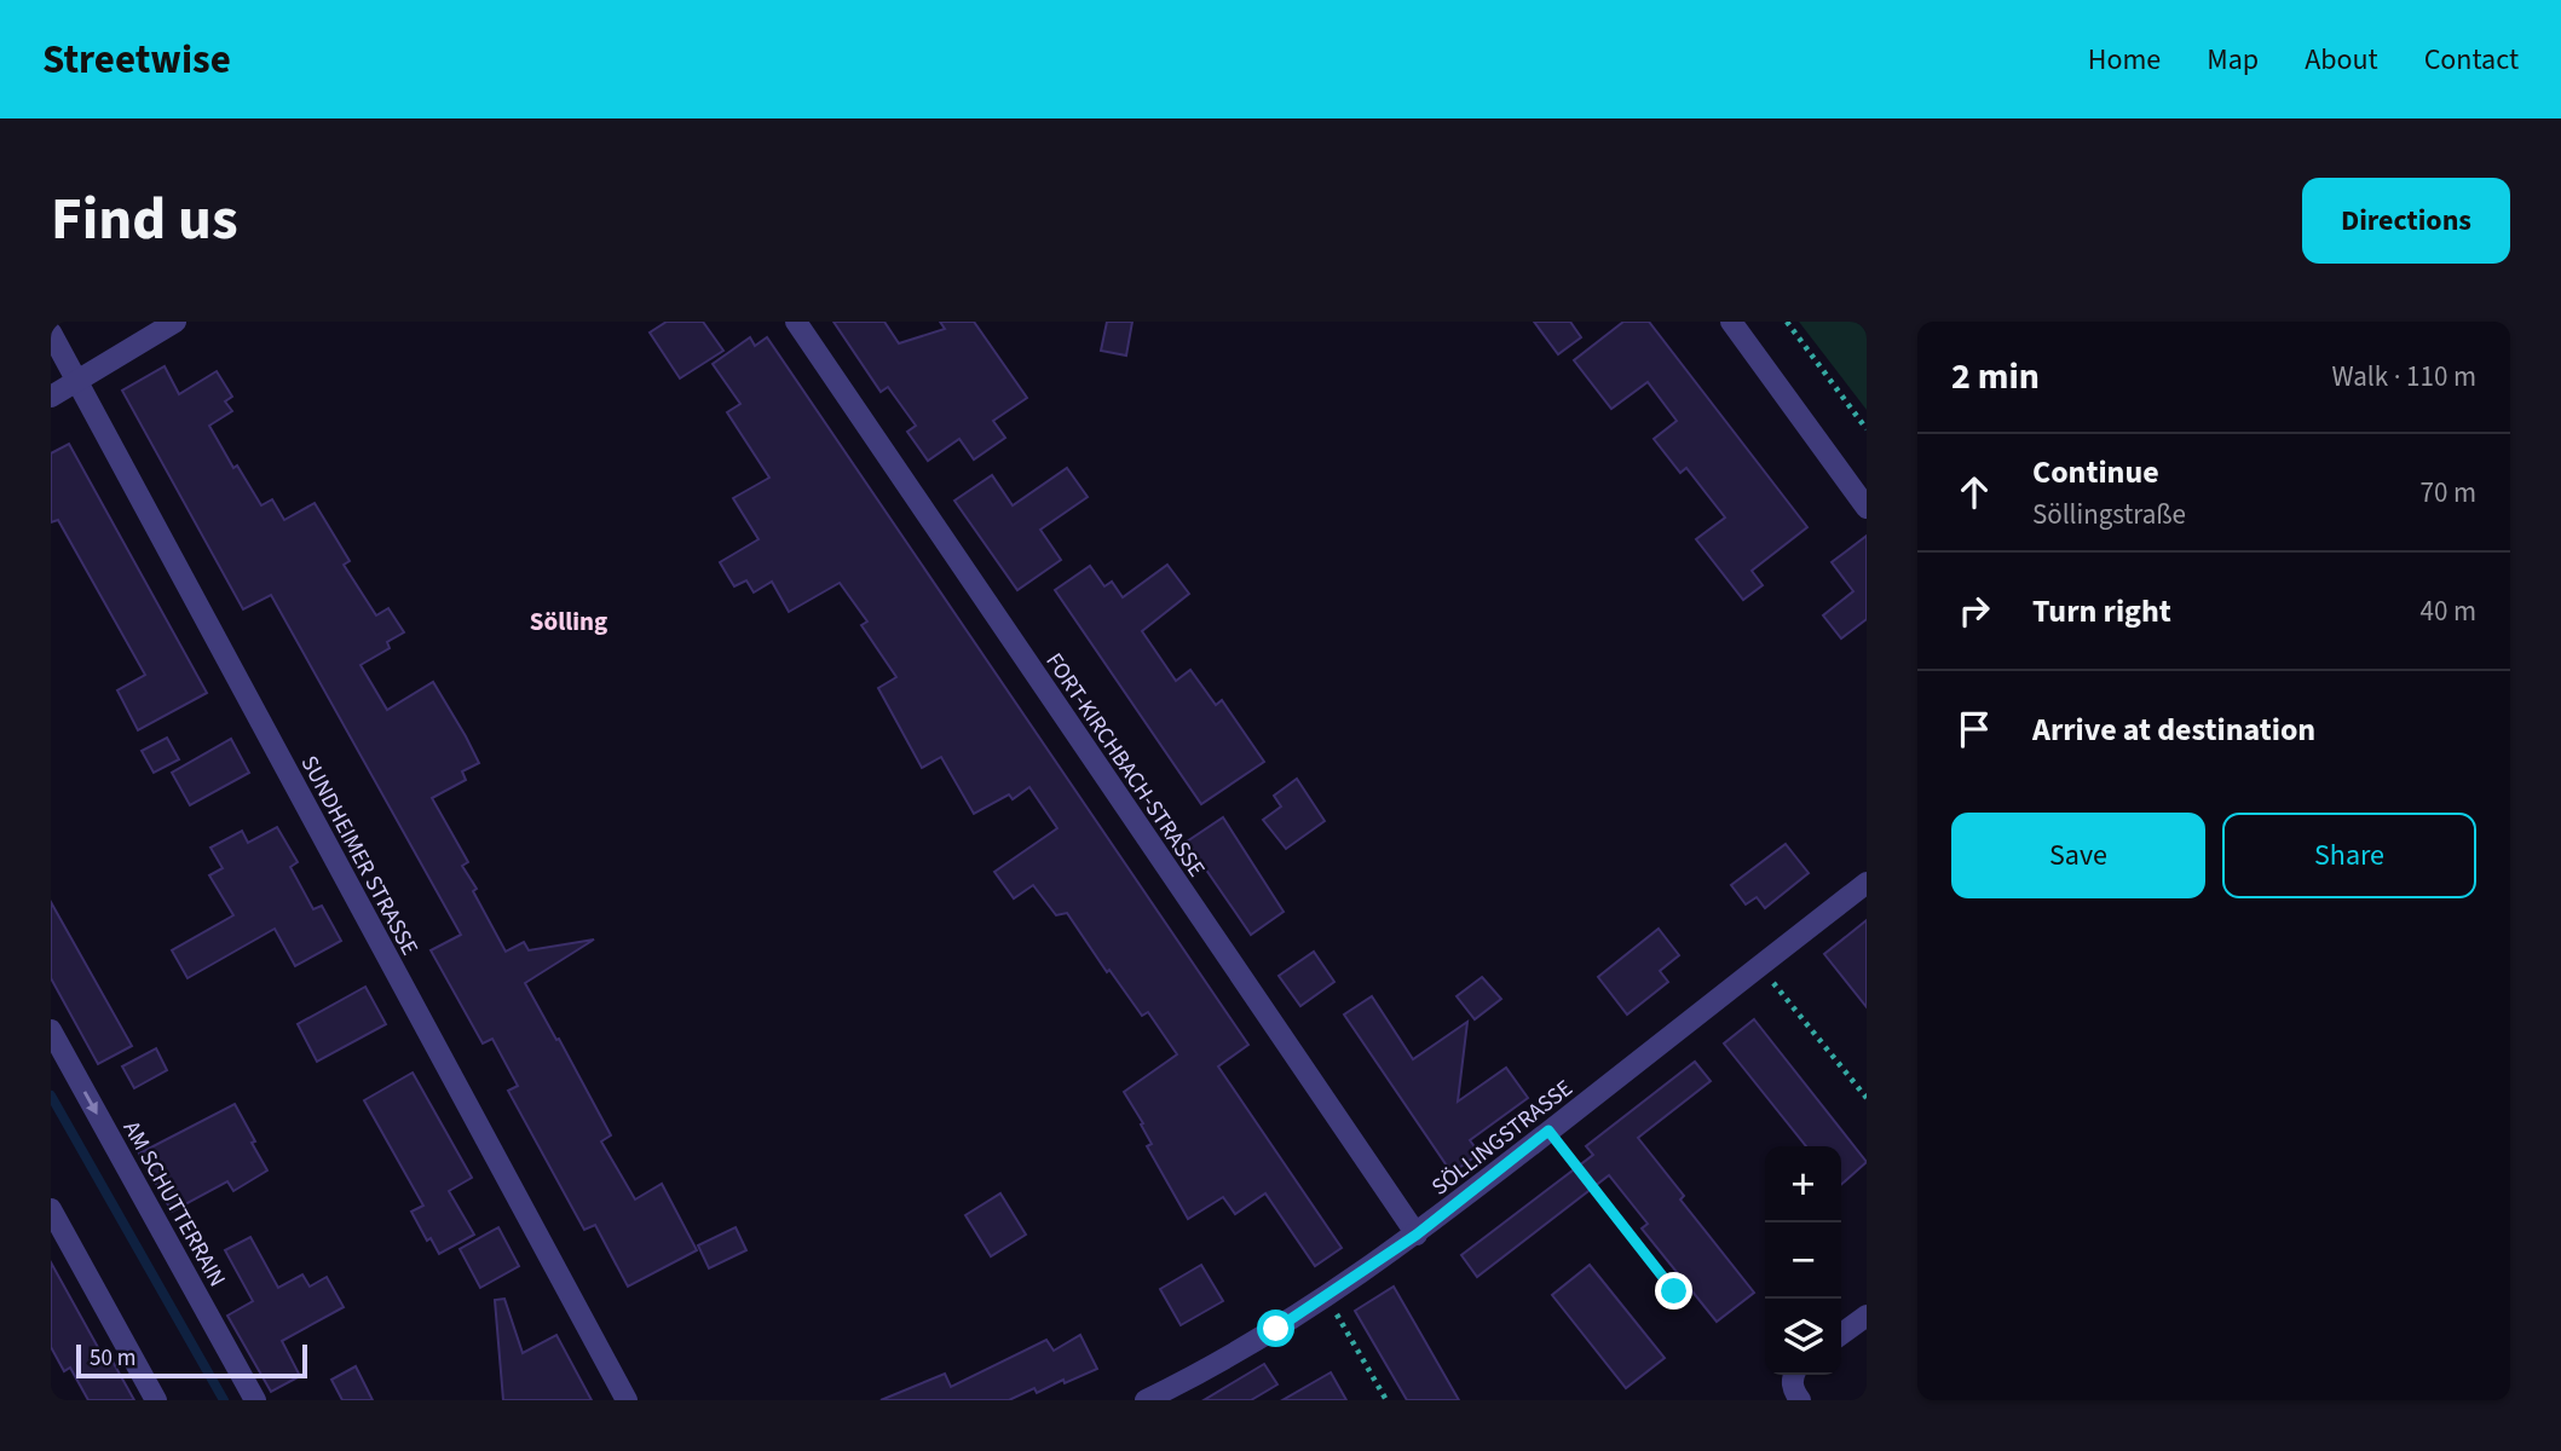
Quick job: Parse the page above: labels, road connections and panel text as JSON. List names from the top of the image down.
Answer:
{
  "streets": {
    "street": [
      "FORT-KIRCHBACH-STRASSE",
      "SUNDHEIMER STRASSE",
      "SÖLLINGSTRASSE",
      "AM SCHUTTERRAIN"
    ]
  },
  "crossings": [
    ["FORT-KIRCHBACH-STRASSE", "SÖLLINGSTRASSE"]
  ],
  "districts": ["Sölling"],
  "scale_bar": "50 m",
  "page": {
    "header": "Streetwise",
    "nav": [
      "Home",
      "Map",
      "About",
      "Contact"
    ],
    "title": "Find us",
    "buttons": [
      "Directions",
      ["Save", "Share"]
    ],
    "heading": ["2 min", "Walk · 110 m"],
    "list": [
      ["Continue", "Söllingstraße", "70 m"],
      ["Turn right", "40 m"],
      "Arrive at destination"
    ],
    "map_buttons": ["+", "−"],
    "scale": "50 m"
  }
}
